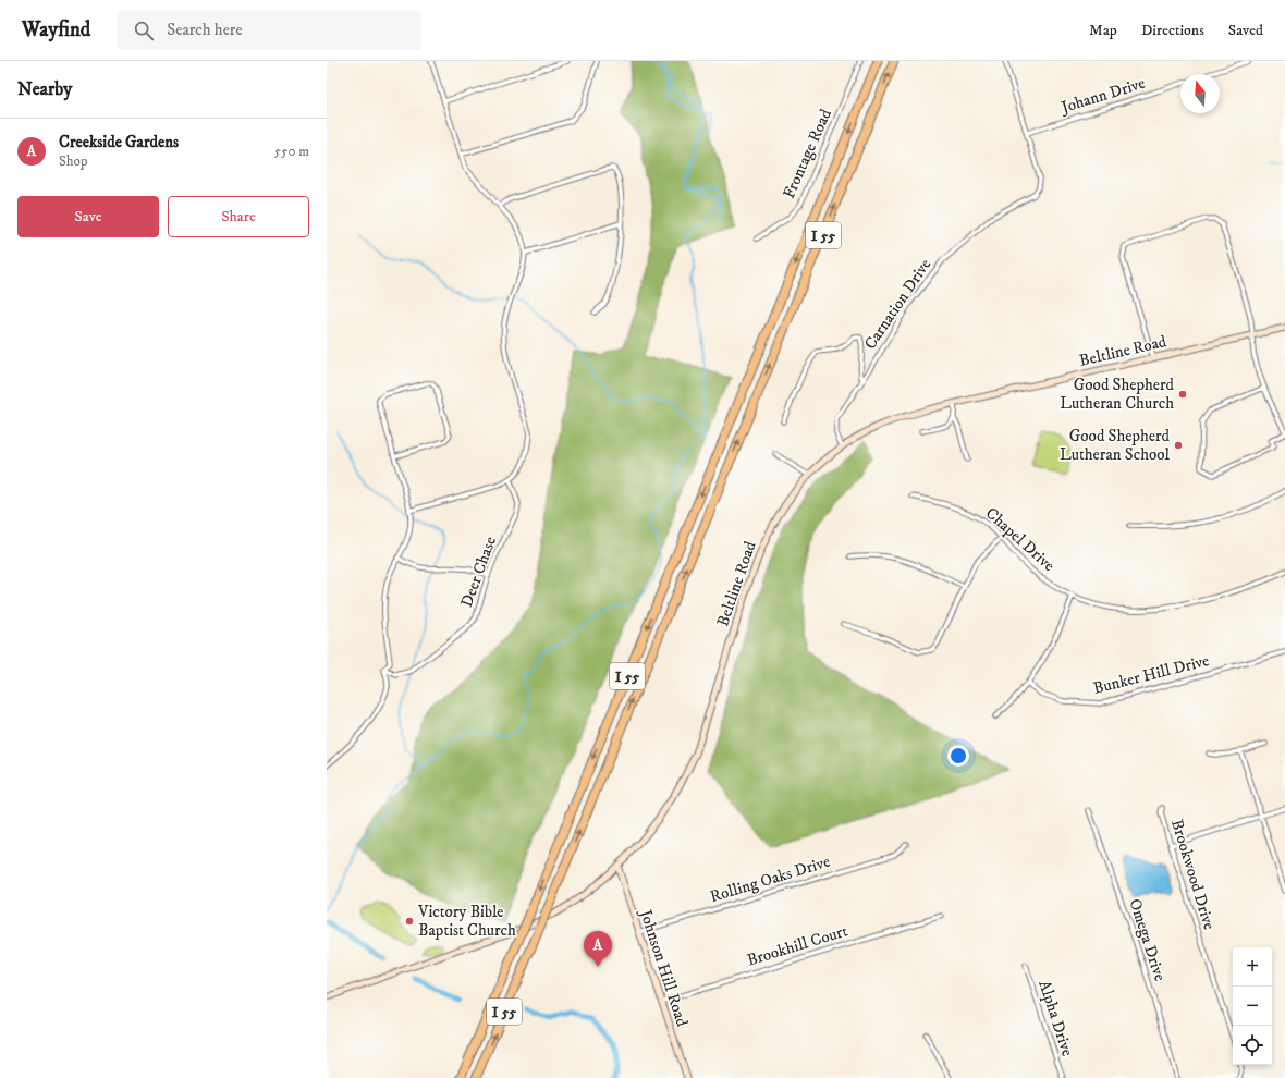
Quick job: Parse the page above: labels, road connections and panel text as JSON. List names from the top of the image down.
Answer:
{
  "streets": {
    "highway": ["I 55"],
    "main road": ["Beltline Road", "Johnson Hill Road"],
    "street": [
      "Johann Drive",
      "Frontage Road",
      "Carnation Drive",
      "Chapel Drive",
      "Deer Chase",
      "Bunker Hill Drive",
      "Brookwood Drive",
      "Rolling Oaks Drive",
      "Omega Drive",
      "Brookhill Court",
      "Alpha Drive"
    ]
  },
  "crossings": [
    ["Johann Drive", "Carnation Drive"],
    ["Carnation Drive", "Beltline Road"],
    ["Beltline Road", "Johnson Hill Road"],
    ["Rolling Oaks Drive", "Johnson Hill Road"],
    ["Brookhill Court", "Johnson Hill Road"]
  ],
  "places": ["Good Shepherd Lutheran Church", "Good Shepherd Lutheran School", "Victory Bible Baptist Church"],
  "north": "top",
  "page": {
    "header": "Wayfind",
    "search": "Search here",
    "nav": ["Map", "Directions", "Saved"],
    "heading": "Nearby",
    "list": [
      {
        "mark": "A",
        "name": "Creekside Gardens",
        "note": "Shop",
        "value": "550 m"
      }
    ],
    "buttons": ["Save", "Share"],
    "pins": "A",
    "map_buttons": ["+", "−"]
  }
}
